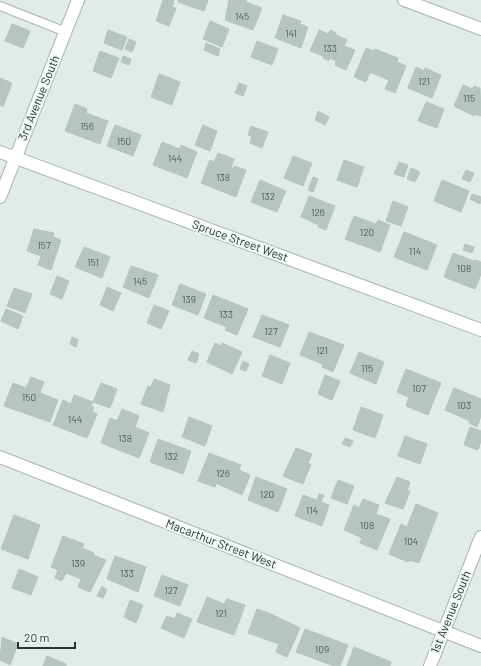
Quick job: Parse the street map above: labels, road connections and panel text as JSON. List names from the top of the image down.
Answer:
{
  "streets": {
    "street": [
      "3rd Avenue South",
      "Spruce Street West",
      "Macarthur Street West",
      "1st Avenue South"
    ]
  },
  "crossings": [
    ["3rd Avenue South", "Spruce Street West"],
    ["Macarthur Street West", "1st Avenue South"]
  ],
  "house_numbers": [
    "145",
    "141",
    "133",
    "121",
    "115",
    "156",
    "150",
    "144",
    "138",
    "132",
    "126",
    "120",
    "157",
    "114",
    "151",
    "108",
    "145",
    "139",
    "133",
    "127",
    "121",
    "115",
    "107",
    "150",
    "103",
    "144",
    "138",
    "132",
    "126",
    "120",
    "114",
    "108",
    "104",
    "139",
    "133",
    "127",
    "121",
    "109"
  ],
  "scale_bar": "20 m"
}
